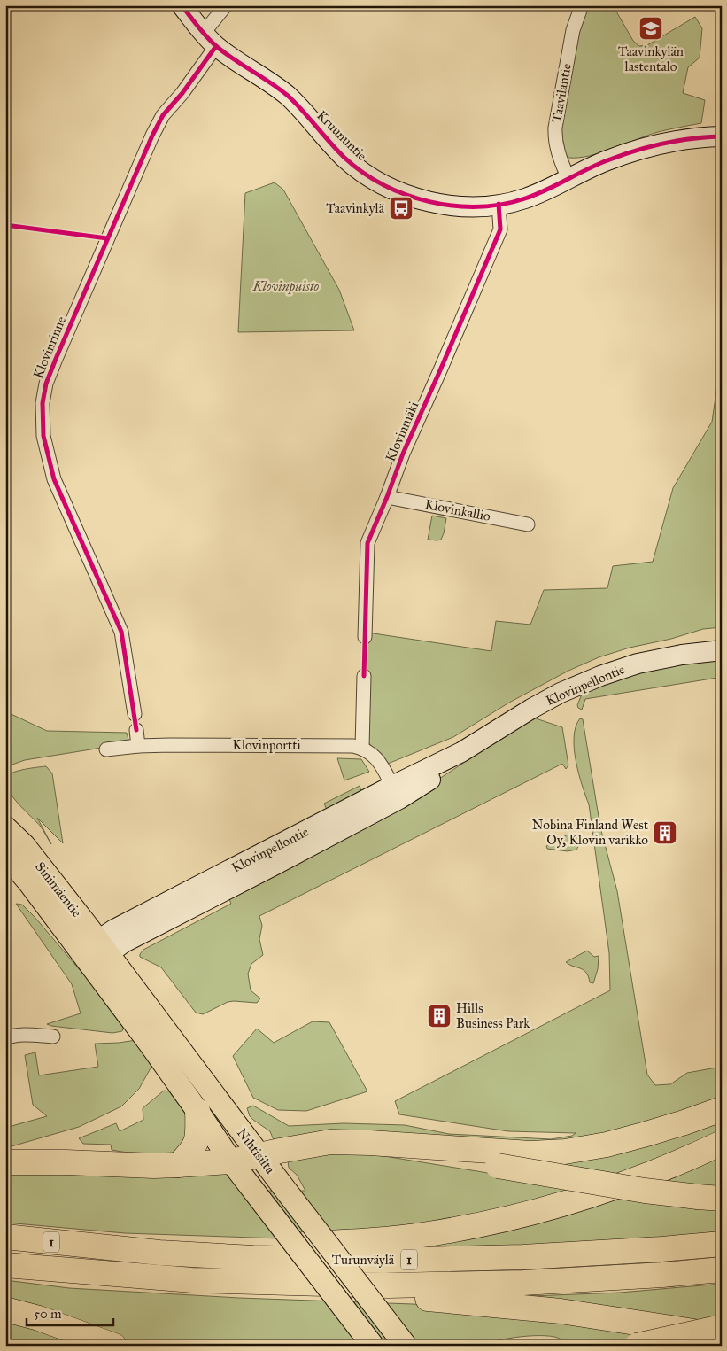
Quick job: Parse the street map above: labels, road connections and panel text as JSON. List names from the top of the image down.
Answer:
{
  "streets": {
    "highway": ["1", "Turunväylä"],
    "main road": [
      "Kruununtie",
      "Klovinpellontie",
      "Sinimäentie",
      "Nihtisilta"
    ],
    "street": [
      "Taavilantie",
      "Klovinrinne",
      "Klovinmäki",
      "Klovinkallio",
      "Klovinportti"
    ]
  },
  "crossings": [
    ["Taavilantie", "Kruununtie"],
    ["Kruununtie", "Klovinrinne"],
    ["Kruununtie", "Klovinmäki"],
    ["Klovinmäki", "Klovinkallio"],
    ["Klovinpellontie", "Sinimäentie"],
    ["Klovinpellontie", "Nihtisilta"],
    ["Sinimäentie", "Nihtisilta"]
  ],
  "parks": ["Klovinpuisto"],
  "places": {
    "school or university": ["Taavinkylän lastentalo"],
    "bus stop": ["Taavinkylä"],
    "building": ["Nobina Finland West Oy, Klovin varikko", "Hills Business Park"]
  },
  "scale_bar": "50 m"
}
